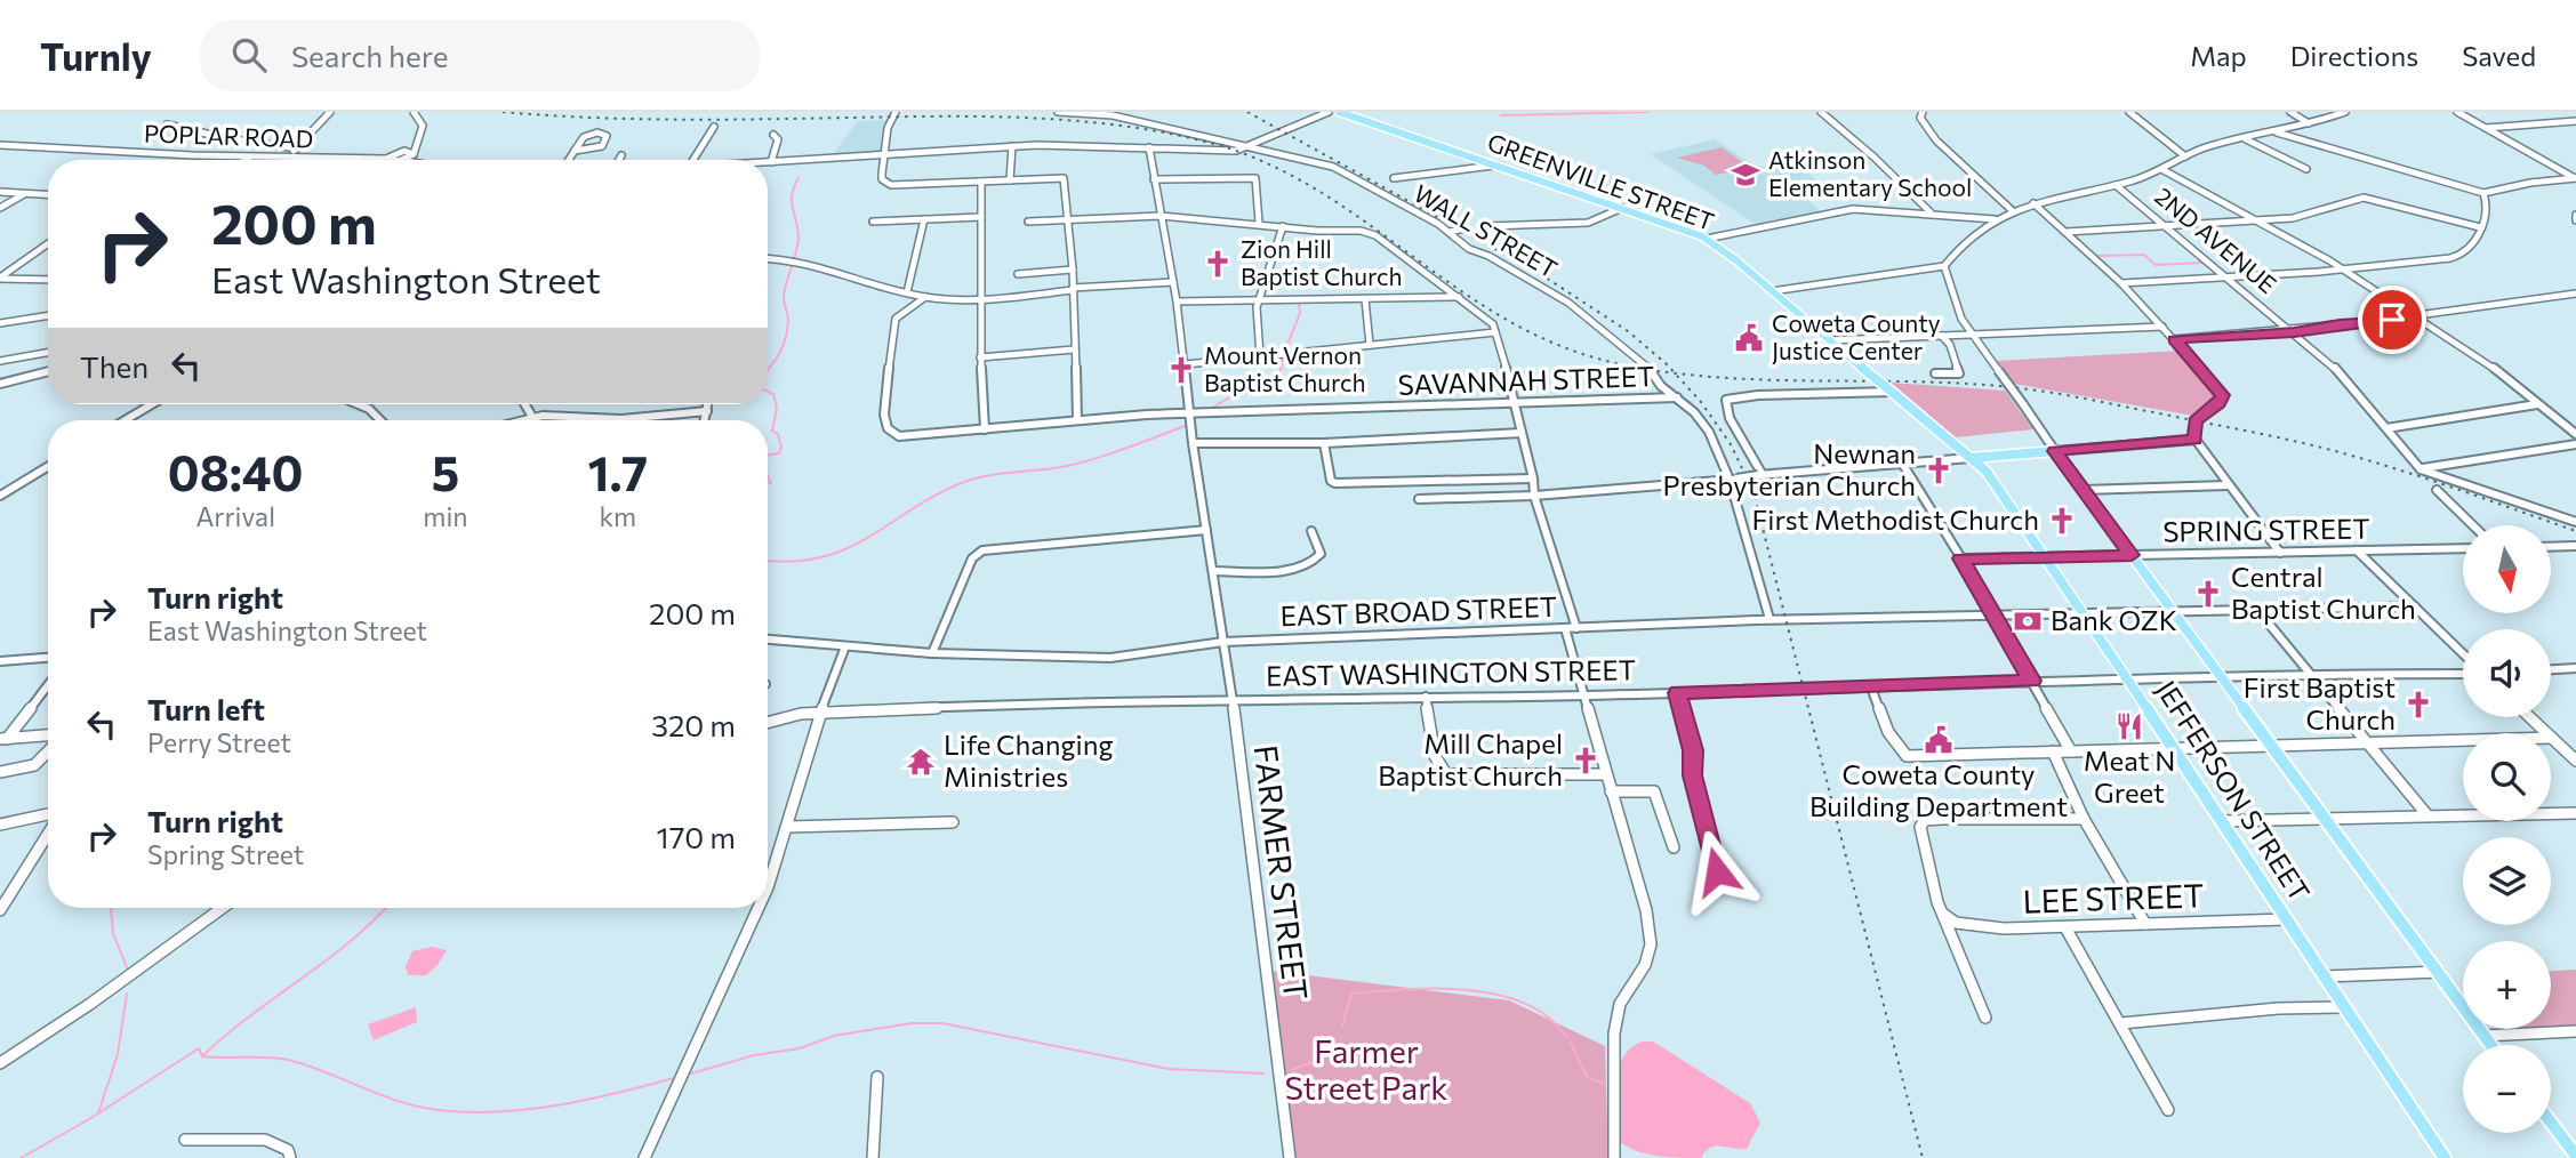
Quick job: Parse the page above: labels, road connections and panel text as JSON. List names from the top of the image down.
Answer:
{
  "streets": {
    "main road": ["GREENVILLE STREET", "JEFFERSON STREET"],
    "street": [
      "POPLAR ROAD",
      "WALL STREET",
      "2ND AVENUE",
      "SAVANNAH STREET",
      "SPRING STREET",
      "EAST BROAD STREET",
      "EAST WASHINGTON STREET",
      "FARMER STREET",
      "LEE STREET"
    ]
  },
  "crossings": [
    ["GREENVILLE STREET", "JEFFERSON STREET"],
    ["WALL STREET", "SAVANNAH STREET"],
    ["WALL STREET", "EAST BROAD STREET"],
    ["SAVANNAH STREET", "FARMER STREET"],
    ["SPRING STREET", "JEFFERSON STREET"],
    ["EAST BROAD STREET", "JEFFERSON STREET"],
    ["EAST BROAD STREET", "FARMER STREET"],
    ["EAST WASHINGTON STREET", "JEFFERSON STREET"],
    ["EAST WASHINGTON STREET", "FARMER STREET"],
    ["JEFFERSON STREET", "LEE STREET"]
  ],
  "parks": ["Farmer Street Park"],
  "places": {
    "school or university": ["Atkinson Elementary School"],
    "church": [
      "Zion Hill Baptist Church",
      "Mount Vernon Baptist Church",
      "Newnan Presbyterian Church",
      "First Methodist Church",
      "Central Baptist Church",
      "First Baptist Church",
      "Mill Chapel Baptist Church"
    ],
    "public building": ["Coweta County Justice Center", "Coweta County Building Department"],
    "bank": ["Bank OZK"],
    "restaurant": ["Meat N Greet"],
    "temple": ["Life Changing Ministries"]
  },
  "north": "bottom",
  "page": {
    "header": "Turnly",
    "search": "Search here",
    "nav": ["Map", "Directions", "Saved"],
    "turn": ["200 m", "East Washington Street"],
    "then": "Then",
    "eta": [
      "08:40",
      "Arrival",
      "5",
      "min",
      "1.7",
      "km"
    ],
    "map_buttons": ["+", "−"],
    "list": [
      {
        "name": "Turn right",
        "note": "East Washington Street",
        "value": "200 m"
      },
      {
        "name": "Turn left",
        "note": "Perry Street",
        "value": "320 m"
      },
      {
        "name": "Turn right",
        "note": "Spring Street",
        "value": "170 m"
      }
    ]
  }
}
